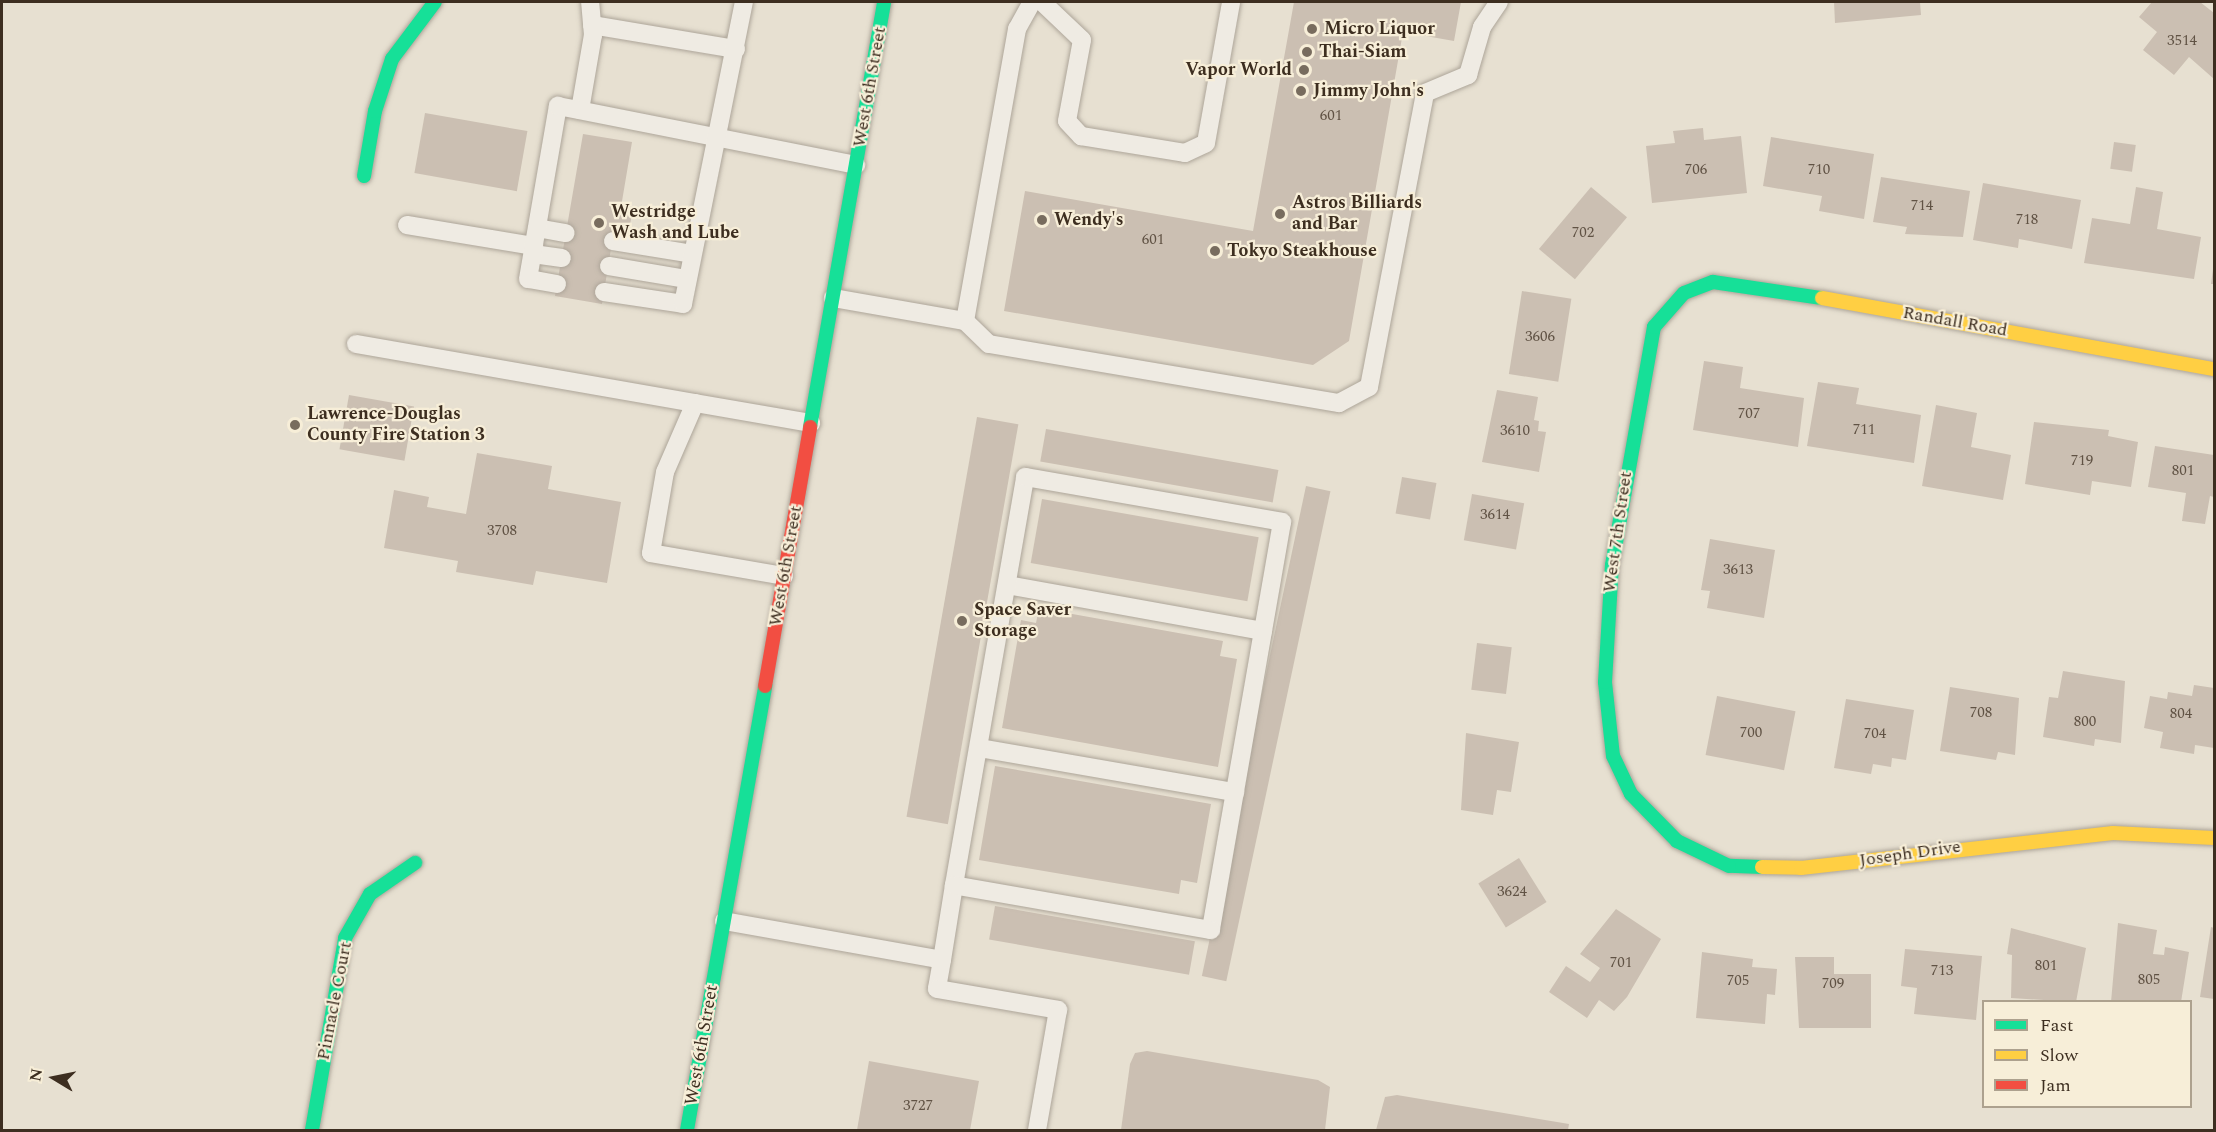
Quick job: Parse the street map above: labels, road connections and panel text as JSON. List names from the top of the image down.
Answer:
{
  "streets": {
    "street": [
      "West 6th Street",
      "Randall Road",
      "West 7th Street",
      "Joseph Drive",
      "Pinnacle Court"
    ]
  },
  "crossings": [
    ["Randall Road", "West 7th Street"],
    ["West 7th Street", "Joseph Drive"]
  ],
  "places": [
    "Micro Liquor",
    "Thai-Siam",
    "Vapor World",
    "Jimmy John's",
    "Astros Billiards and Bar",
    "Wendy's",
    "Westridge Wash and Lube",
    "Tokyo Steakhouse",
    "Lawrence-Douglas County Fire Station 3",
    "Space Saver Storage"
  ],
  "house_numbers": [
    "3514",
    "601",
    "706",
    "710",
    "714",
    "718",
    "702",
    "601",
    "3606",
    "707",
    "711",
    "3610",
    "719",
    "801",
    "3614",
    "3708",
    "3613",
    "708",
    "804",
    "800",
    "700",
    "704",
    "3624",
    "701",
    "801",
    "713",
    "805",
    "705",
    "709",
    "3727"
  ],
  "legend": ["Fast", "Slow", "Jam"],
  "north": "left"
}
